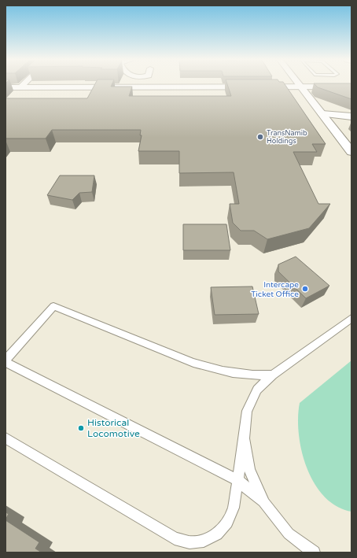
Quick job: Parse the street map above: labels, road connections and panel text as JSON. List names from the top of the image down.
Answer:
{
  "places": ["TransNamib Holdings", "Intercape Ticket Office", "Historical Locomotive"]
}
